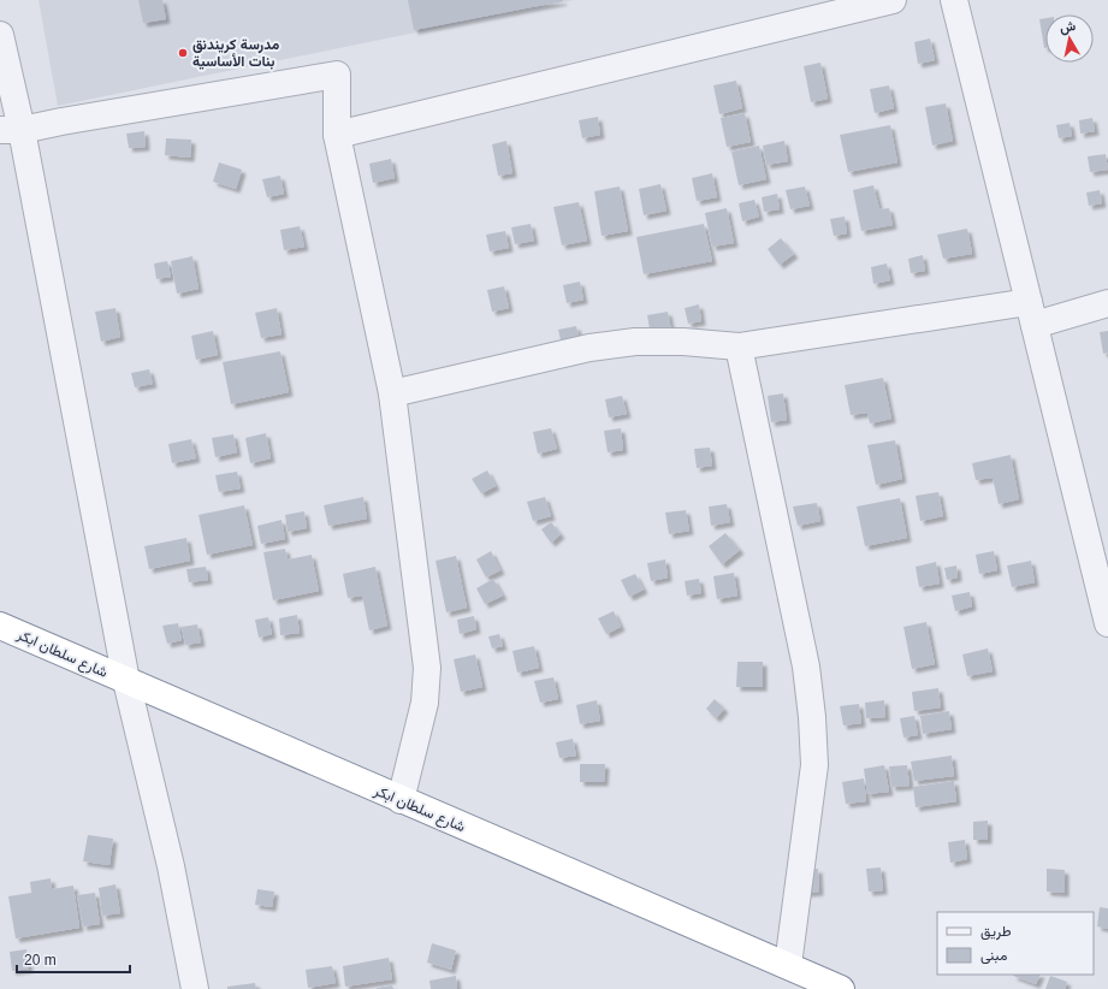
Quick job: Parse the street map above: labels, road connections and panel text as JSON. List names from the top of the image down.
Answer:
{
  "streets": {
    "highway": ["شارع سلطان ابكر"]
  },
  "places": ["مدرسة كريندنق بنات الأساسية"],
  "legend": ["طريق", "مبنى"],
  "scale_bar": "20 m",
  "north": "top"
}
